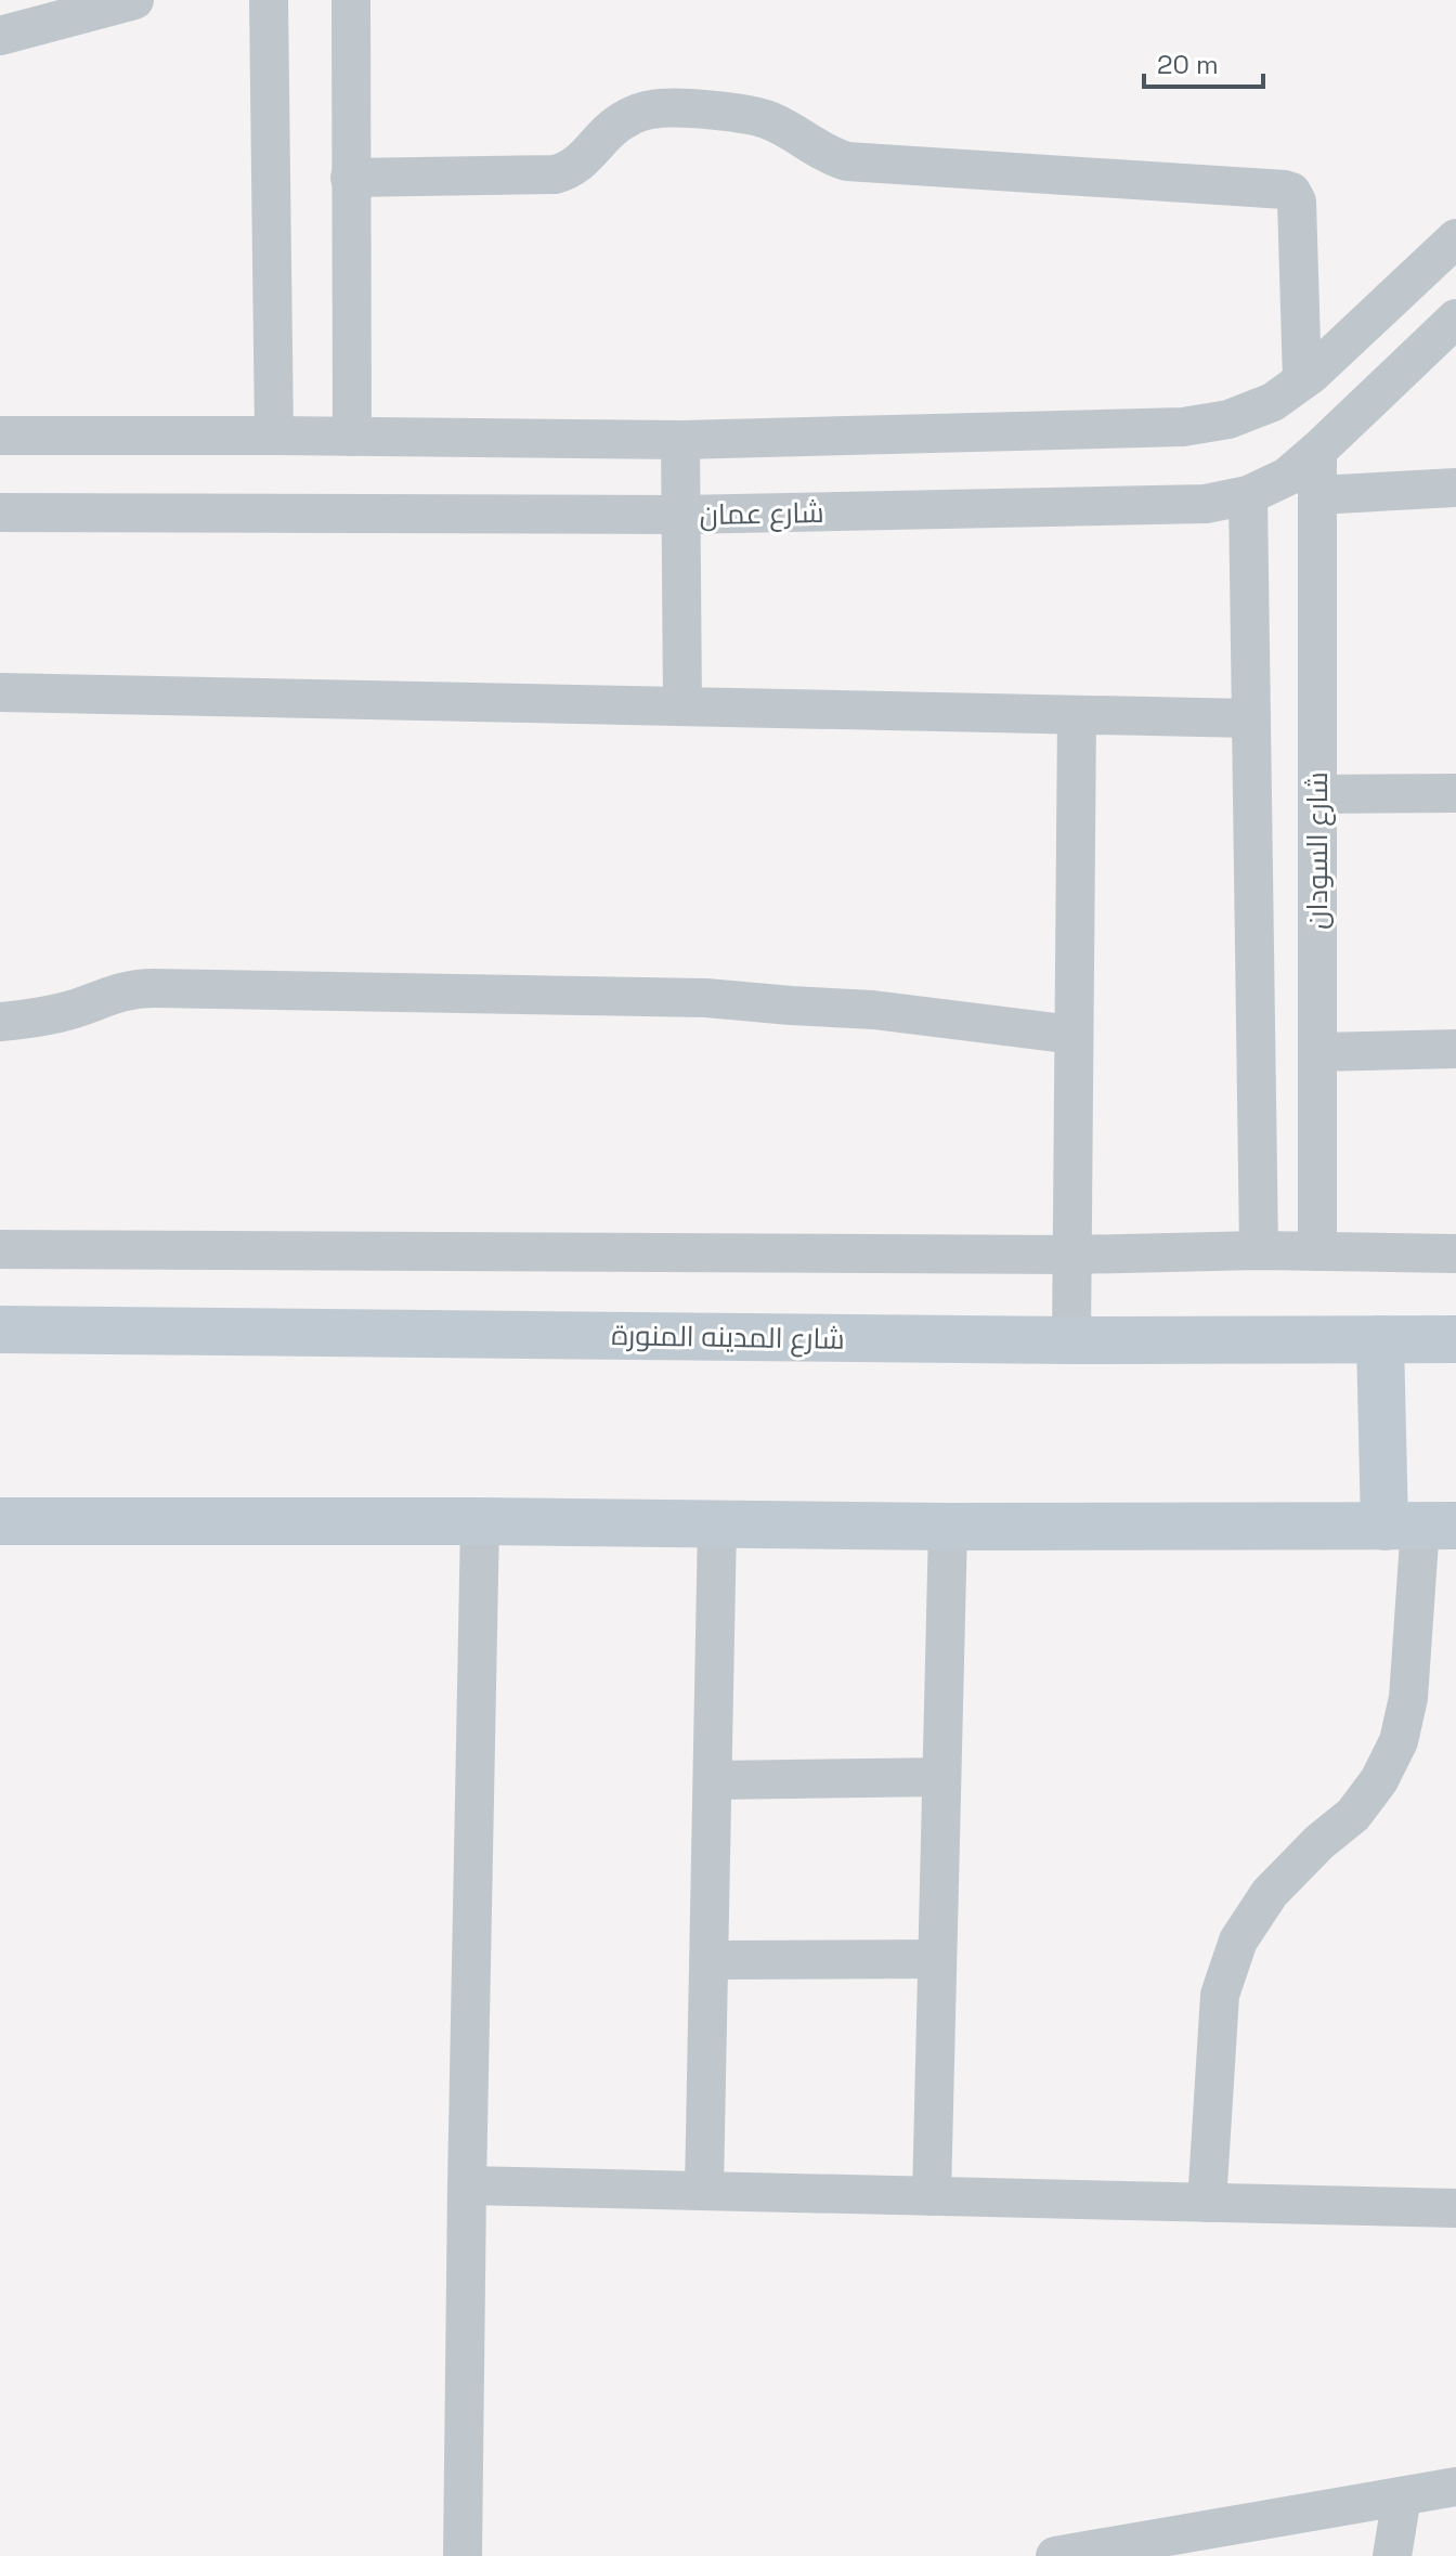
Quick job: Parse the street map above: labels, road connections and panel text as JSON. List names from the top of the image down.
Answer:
{
  "streets": {
    "main road": ["شارع المدينه المنورة"],
    "street": ["شارع عمان", "شارع السودان"]
  },
  "crossings": [
    ["شارع عمان", "شارع السودان"]
  ],
  "scale_bar": "20 m"
}
